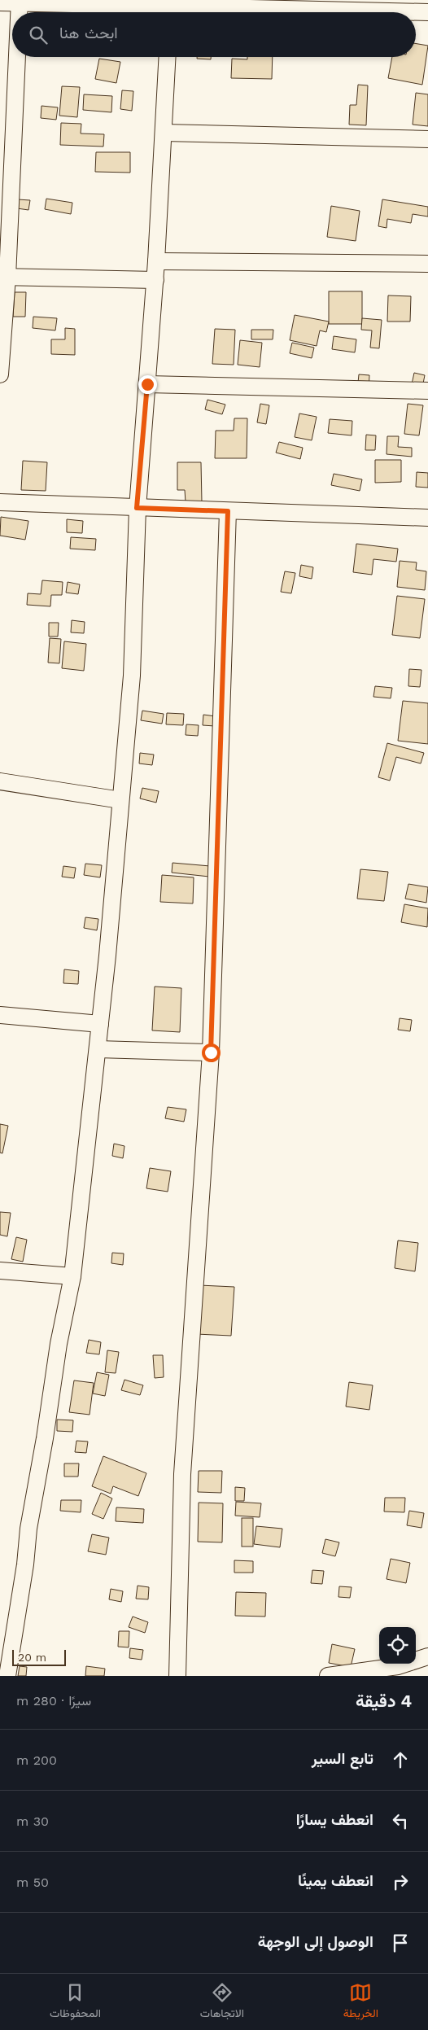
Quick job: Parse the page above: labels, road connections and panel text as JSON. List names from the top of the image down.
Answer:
{
  "scale_bar": "20 m",
  "page": {
    "search": "ابحث هنا",
    "scale": "20 m",
    "heading": ["4 دقيقة", "سيرًا · 280 m"],
    "list": [
      ["تابع السير", "200 m"],
      ["انعطف يسارًا", "30 m"],
      ["انعطف يمينًا", "50 m"],
      "الوصول إلى الوجهة"
    ],
    "nav": ["الخريطة", "الاتجاهات", "المحفوظات"]
  }
}
